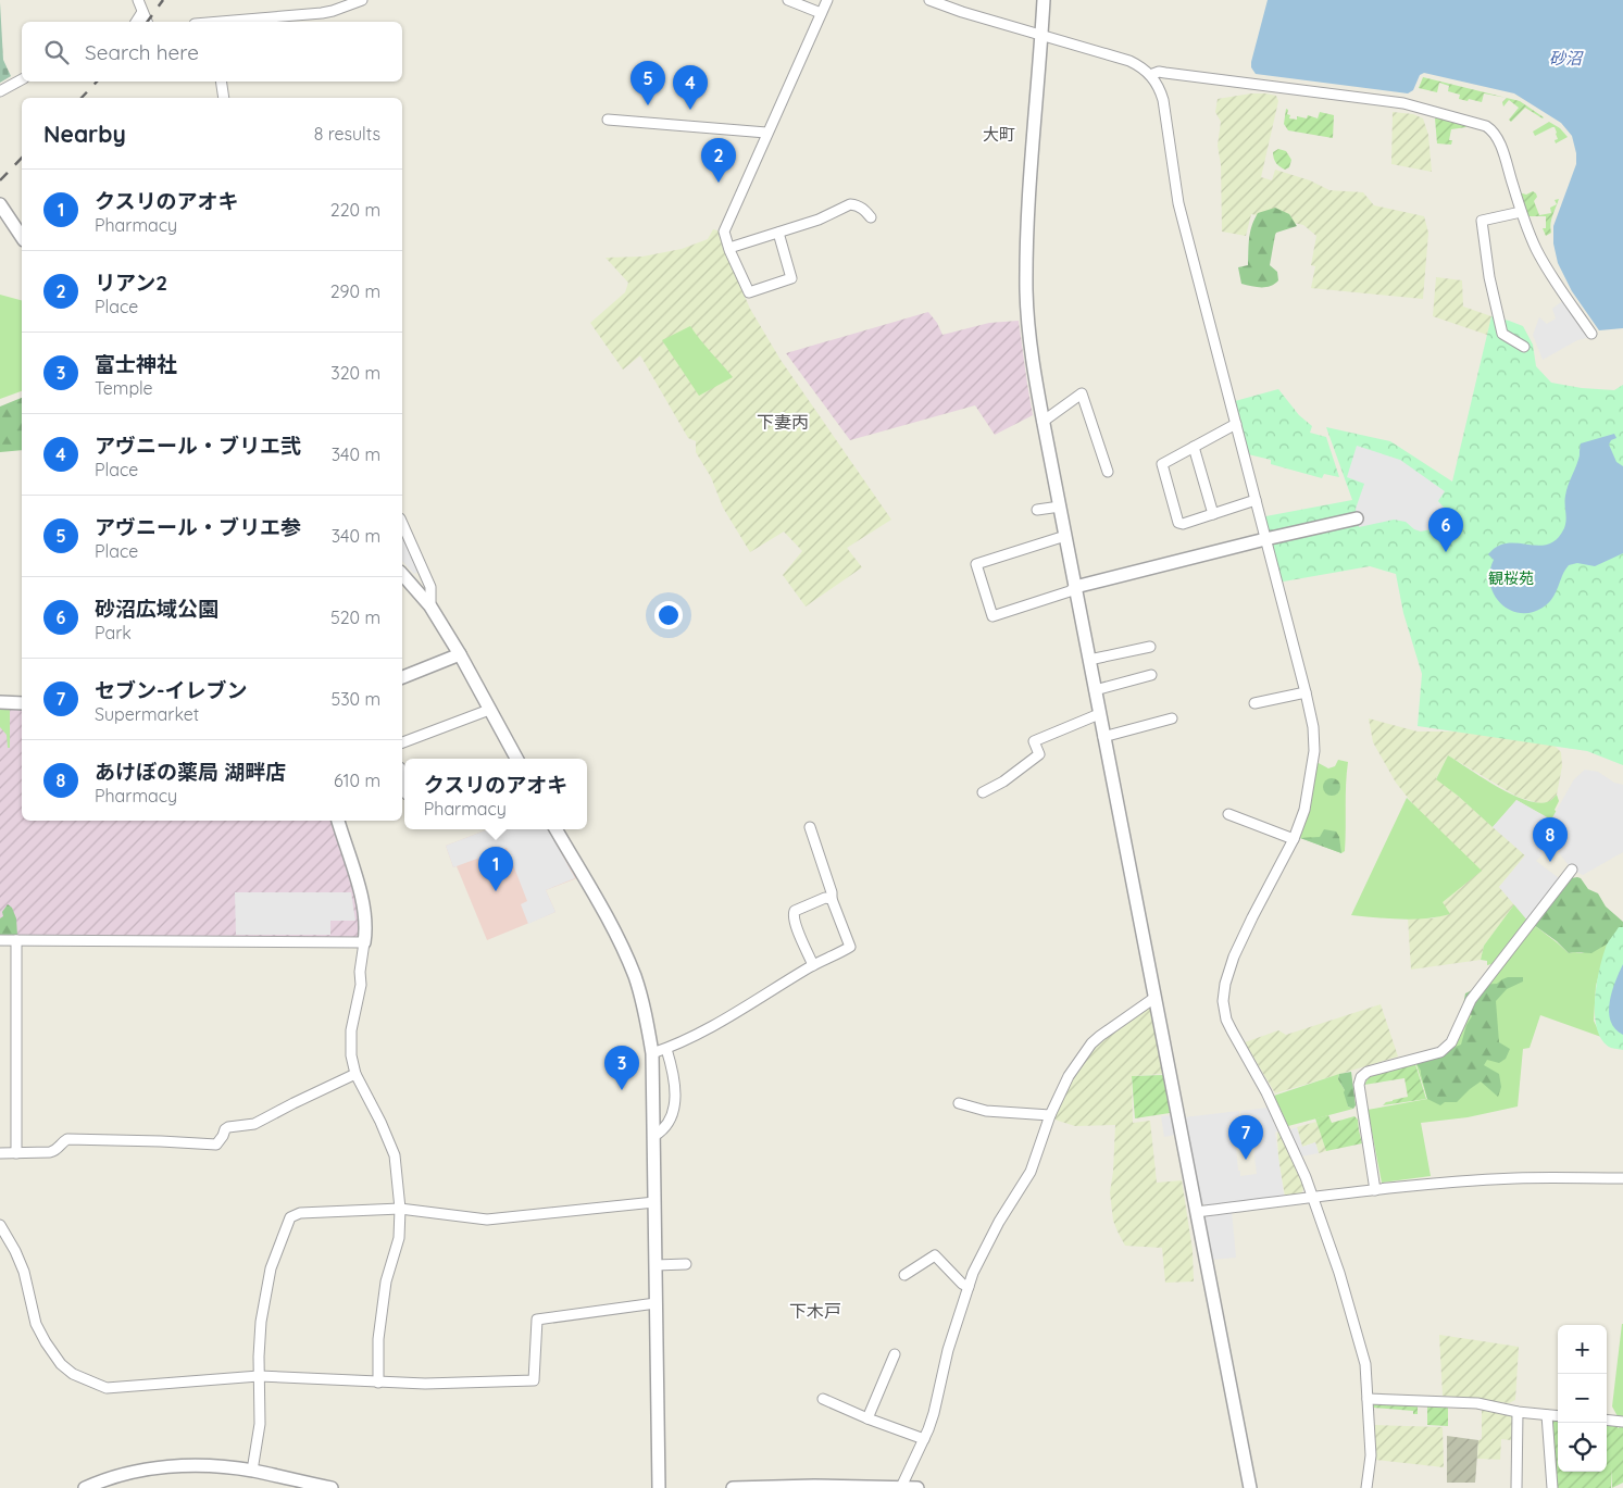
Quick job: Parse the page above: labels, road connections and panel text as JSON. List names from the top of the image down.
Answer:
{
  "districts": ["大町", "下妻丙", "下木戸"],
  "water": ["砂沼"],
  "parks": ["観桜苑"],
  "page": {
    "search": "Search here",
    "pins": [
      "5",
      "4",
      "2",
      "6",
      "8",
      "1",
      "3",
      "7"
    ],
    "heading": ["Nearby", "8 results"],
    "list": [
      {
        "mark": "1",
        "name": "クスリのアオキ",
        "note": "Pharmacy",
        "value": "220 m"
      },
      {
        "mark": "2",
        "name": "リアン2",
        "note": "Place",
        "value": "290 m"
      },
      {
        "mark": "3",
        "name": "富士神社",
        "note": "Temple",
        "value": "320 m"
      },
      {
        "mark": "4",
        "name": "アヴニール・ブリエ弐",
        "note": "Place",
        "value": "340 m"
      },
      {
        "mark": "5",
        "name": "アヴニール・ブリエ参",
        "note": "Place",
        "value": "340 m"
      },
      {
        "mark": "6",
        "name": "砂沼広域公園",
        "note": "Park",
        "value": "520 m"
      },
      {
        "mark": "7",
        "name": "セブン-イレブン",
        "note": "Supermarket",
        "value": "530 m"
      },
      {
        "mark": "8",
        "name": "あけぼの薬局 湖畔店",
        "note": "Pharmacy",
        "value": "610 m"
      }
    ],
    "popup": ["クスリのアオキ", "Pharmacy"],
    "map_buttons": ["+", "−"]
  }
}
